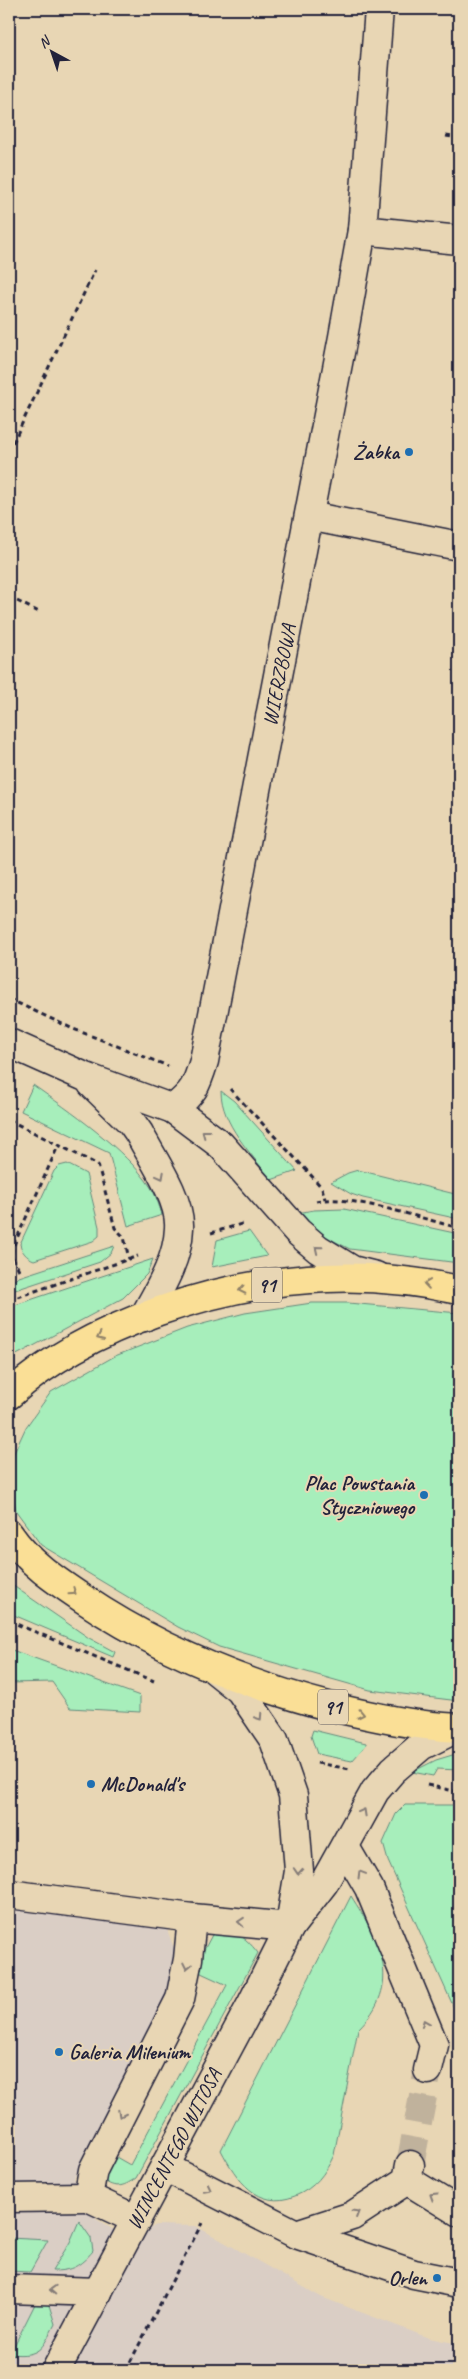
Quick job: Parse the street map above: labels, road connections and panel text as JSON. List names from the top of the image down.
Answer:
{
  "streets": {
    "main road": ["91"],
    "street": ["WIERZBOWA", "WINCENTEGO WITOSA"]
  },
  "crossings": [
    ["91", "WINCENTEGO WITOSA"]
  ],
  "places": [
    "Żabka",
    "Plac Powstania Styczniowego",
    "McDonald's",
    "Galeria Milenium",
    "Orlen"
  ],
  "north": "top left"
}
